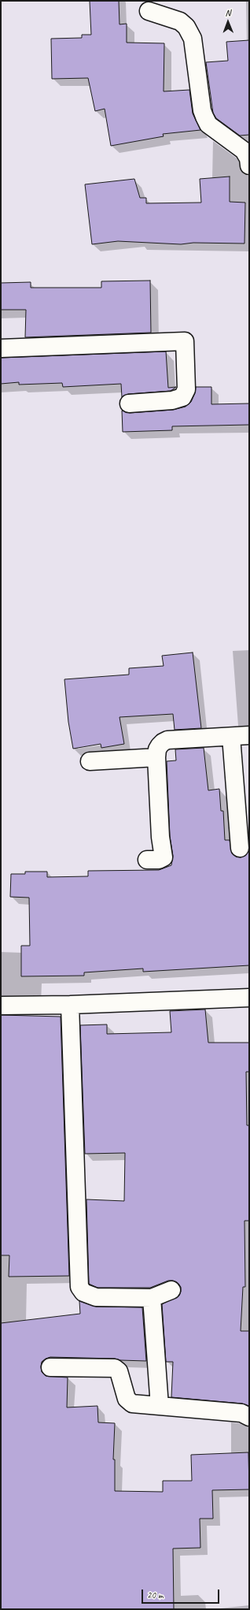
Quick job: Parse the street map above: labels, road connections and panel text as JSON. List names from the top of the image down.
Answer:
{
  "scale_bar": "20 m",
  "north": "top"
}
